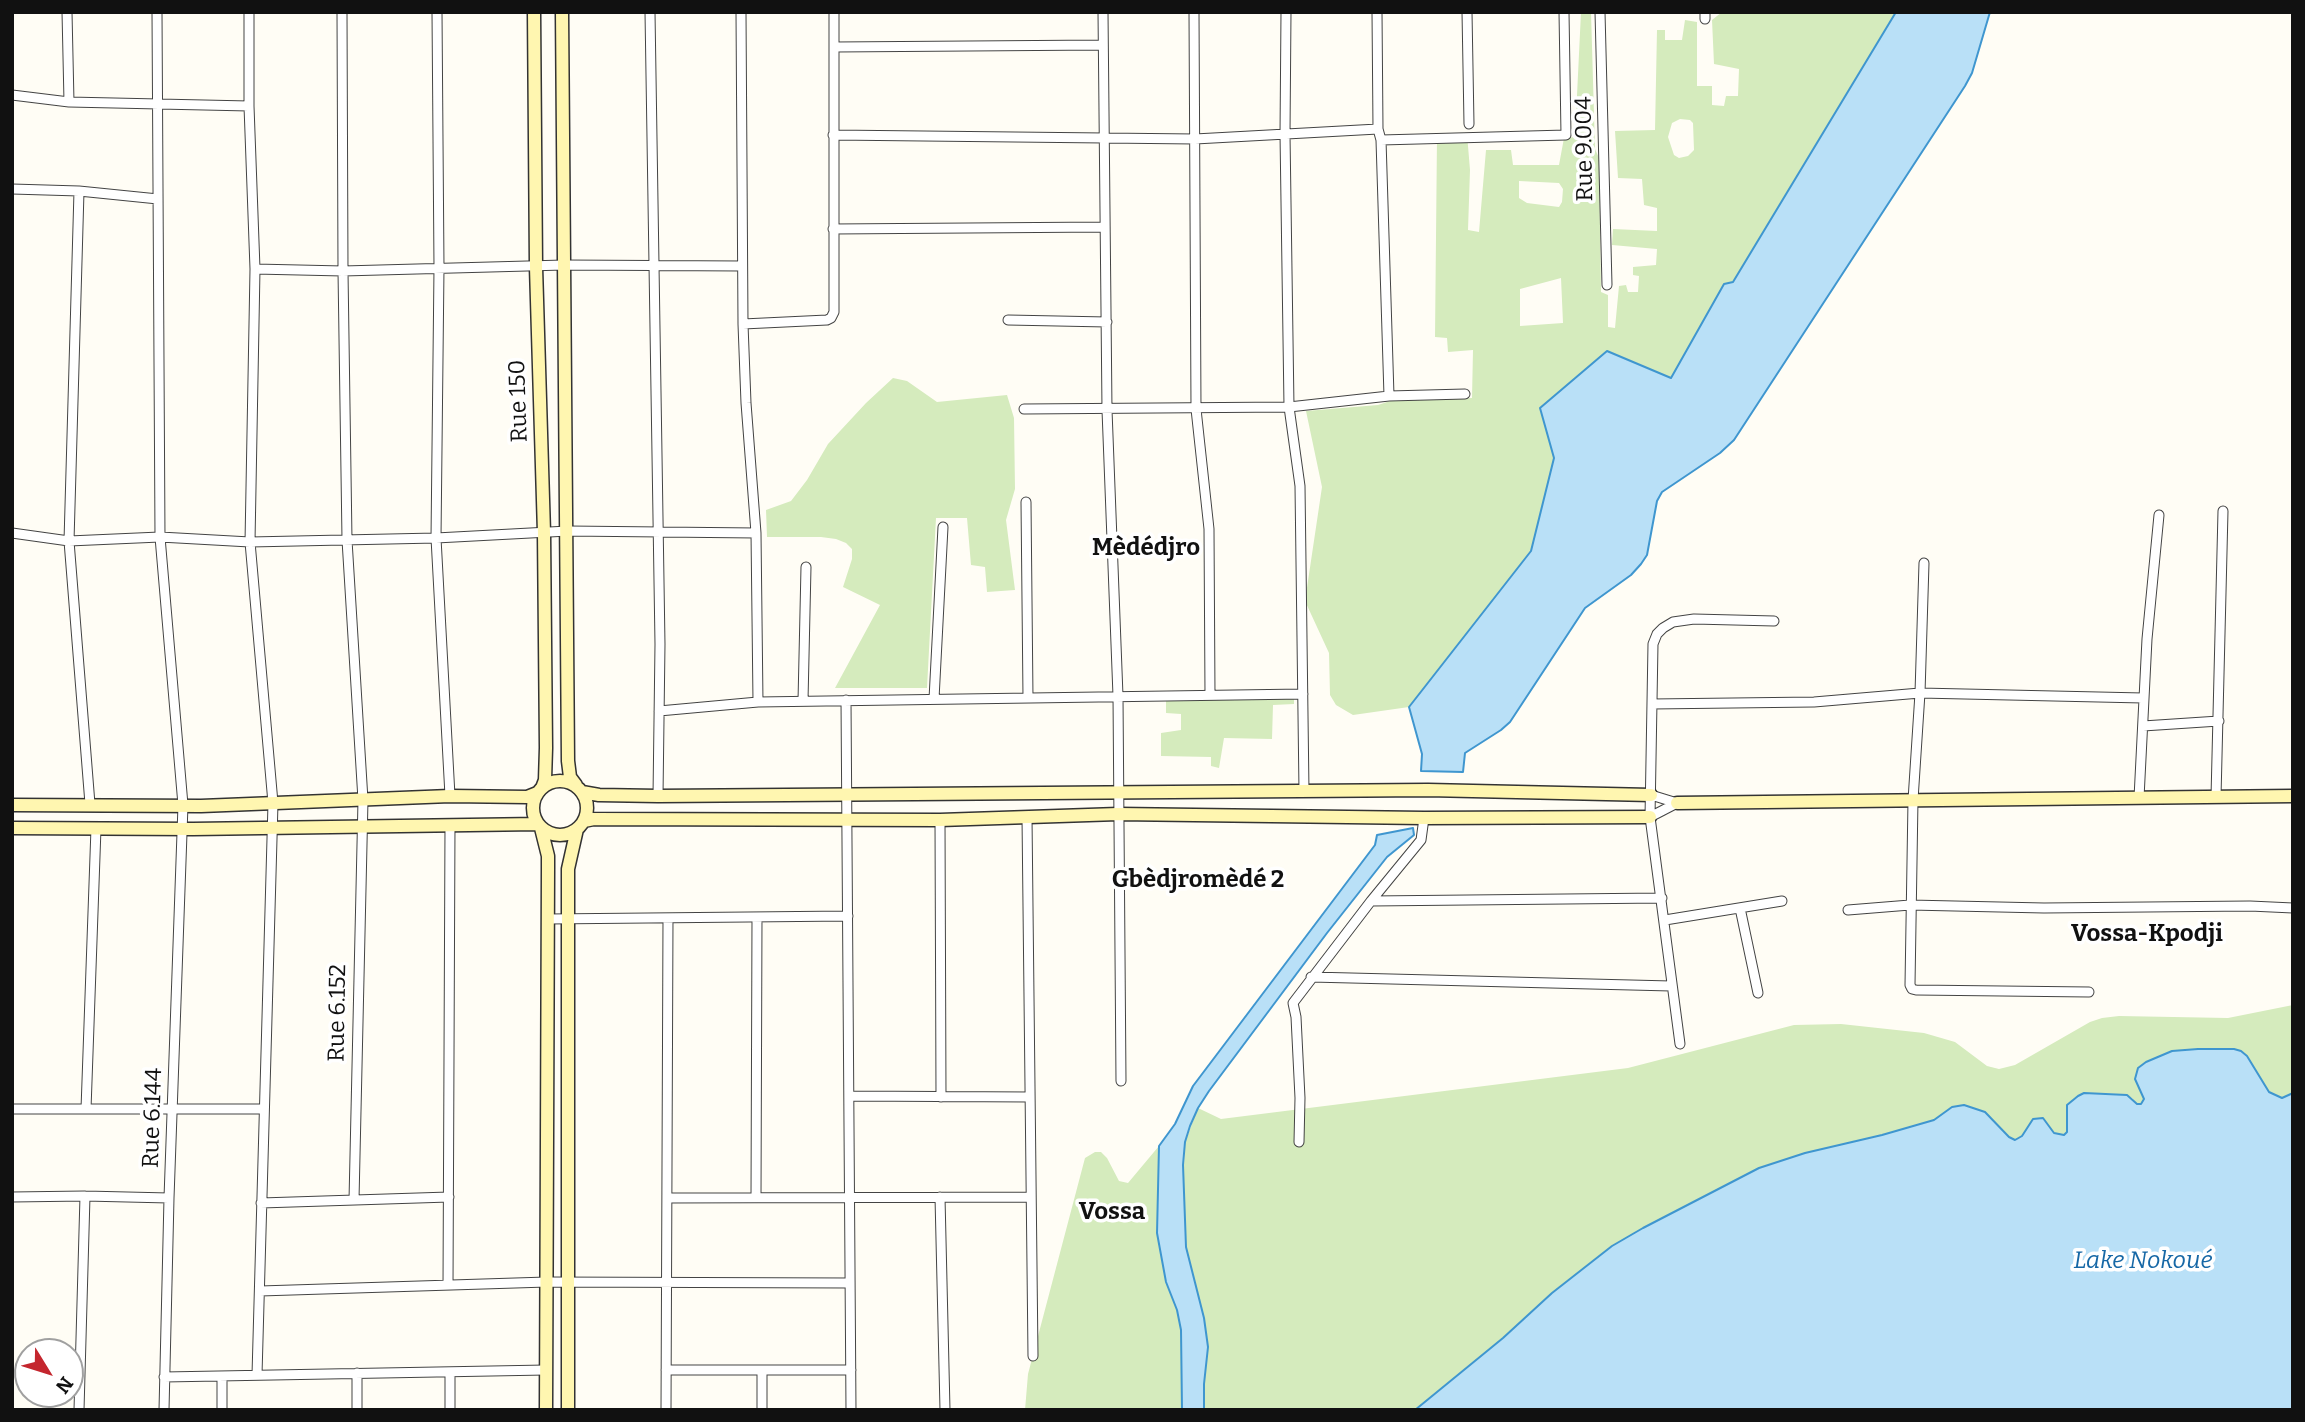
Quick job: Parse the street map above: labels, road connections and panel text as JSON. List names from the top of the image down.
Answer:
{
  "streets": {
    "main road": ["Rue 150"],
    "street": ["Rue 9.004", "Rue 6.152", "Rue 6.144"]
  },
  "districts": [
    "Mèdédjro",
    "Gbèdjromèdé 2",
    "Vossa-Kpodji",
    "Vossa"
  ],
  "water": ["Lake Nokoué"],
  "north": "bottom right"
}
